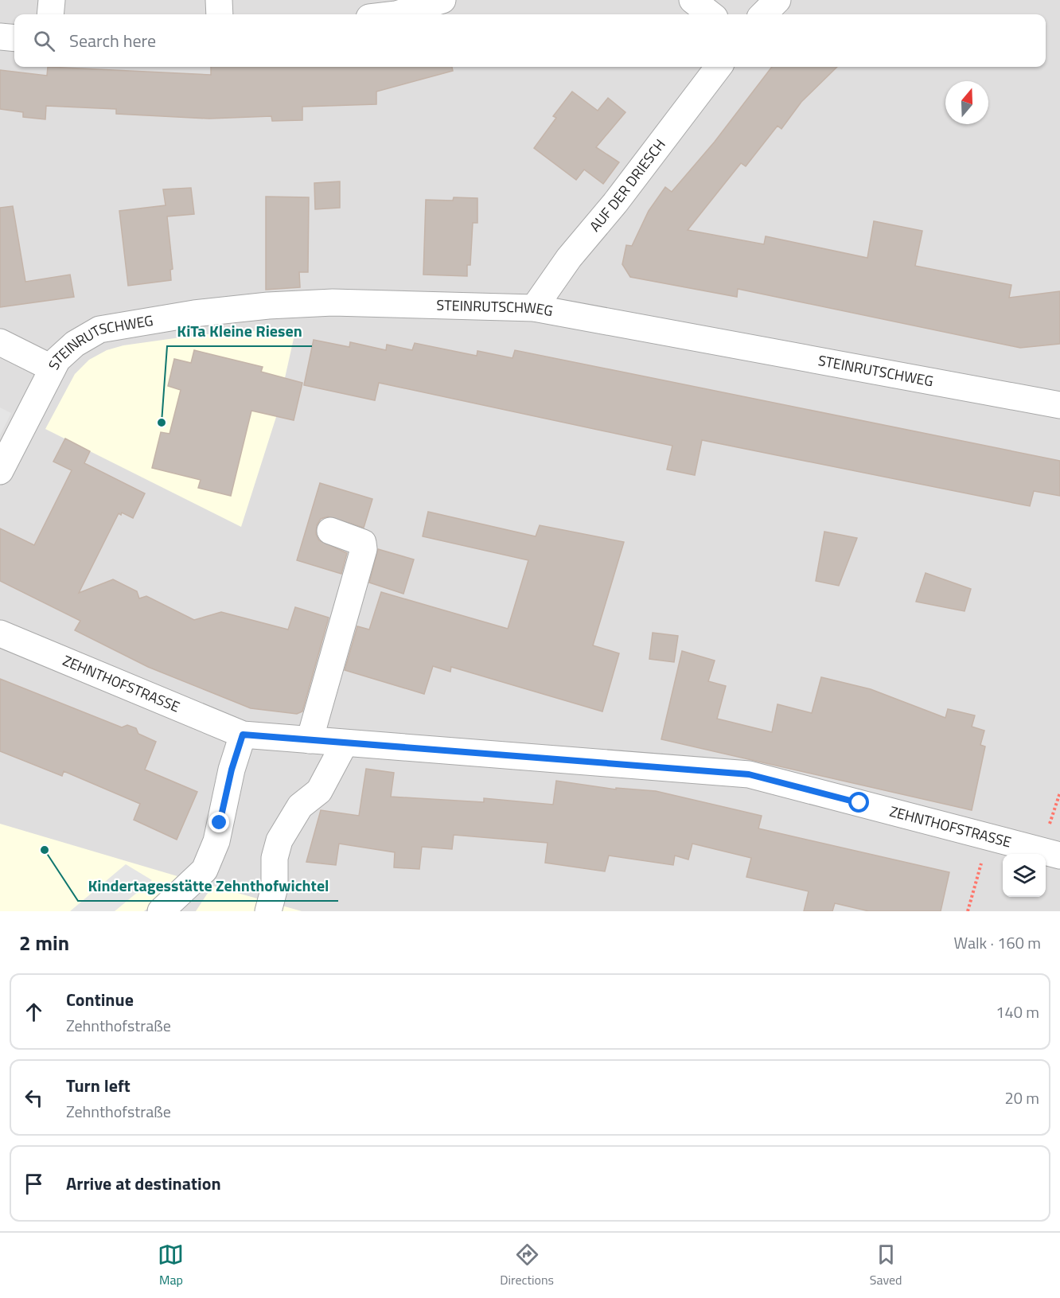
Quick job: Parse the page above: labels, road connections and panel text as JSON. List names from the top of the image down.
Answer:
{
  "streets": {
    "street": ["AUF DER DRIESCH", "STEINRUTSCHWEG", "ZEHNTHOFSTRASSE"]
  },
  "crossings": [
    ["AUF DER DRIESCH", "STEINRUTSCHWEG"]
  ],
  "places": ["KiTa Kleine Riesen", "Kindertagesstätte Zehnthofwichtel"],
  "north": "top",
  "page": {
    "search": "Search here",
    "heading": ["2 min", "Walk · 160 m"],
    "list": [
      ["Continue", "Zehnthofstraße", "140 m"],
      ["Turn left", "Zehnthofstraße", "20 m"],
      "Arrive at destination"
    ],
    "nav": ["Map", "Directions", "Saved"]
  }
}
